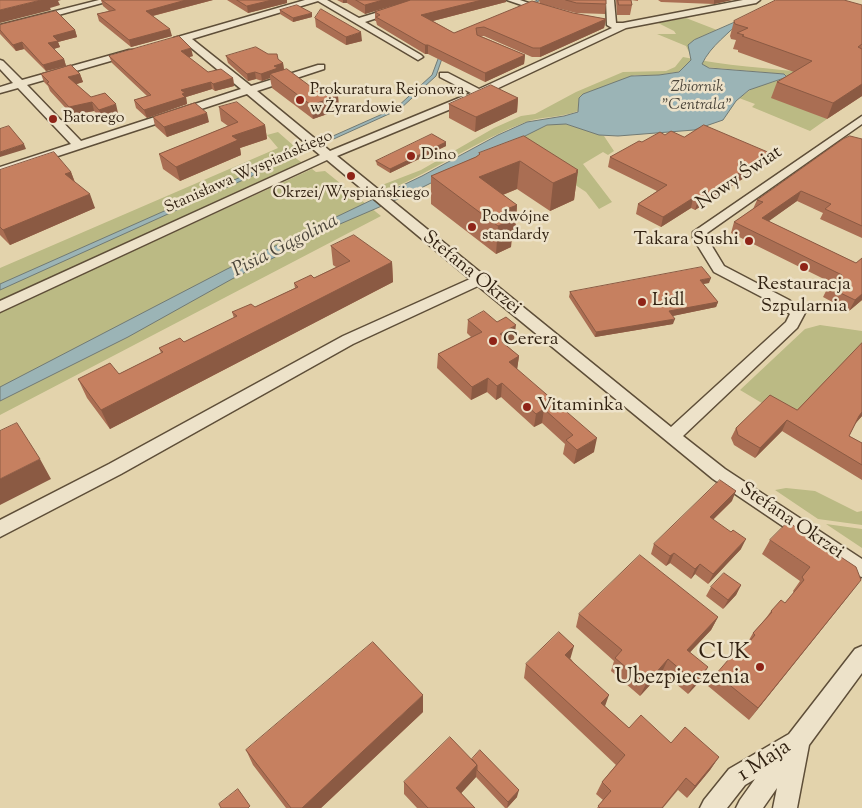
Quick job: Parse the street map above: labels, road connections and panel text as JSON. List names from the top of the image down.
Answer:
{
  "streets": {
    "street": [
      "Stanisława Wyspiańskiego",
      "Nowy Świat",
      "Stefana Okrzei",
      "1 Maja"
    ]
  },
  "crossings": [
    ["Stanisława Wyspiańskiego", "Stefana Okrzei"],
    ["Nowy Świat", "Stefana Okrzei"]
  ],
  "water": ["Zbiornik \"Centrala\"", "Pisia Gągolina"],
  "places": [
    "Prokuratura Rejonowa w Żyrardowie",
    "Batorego",
    "Dino",
    "Okrzei/Wyspiańskiego",
    "Podwójne standardy",
    "Takara Sushi",
    "Restauracja Szpularnia",
    "Lidl",
    "Cerera",
    "Vitaminka",
    "CUK Ubezpieczenia"
  ]
}
